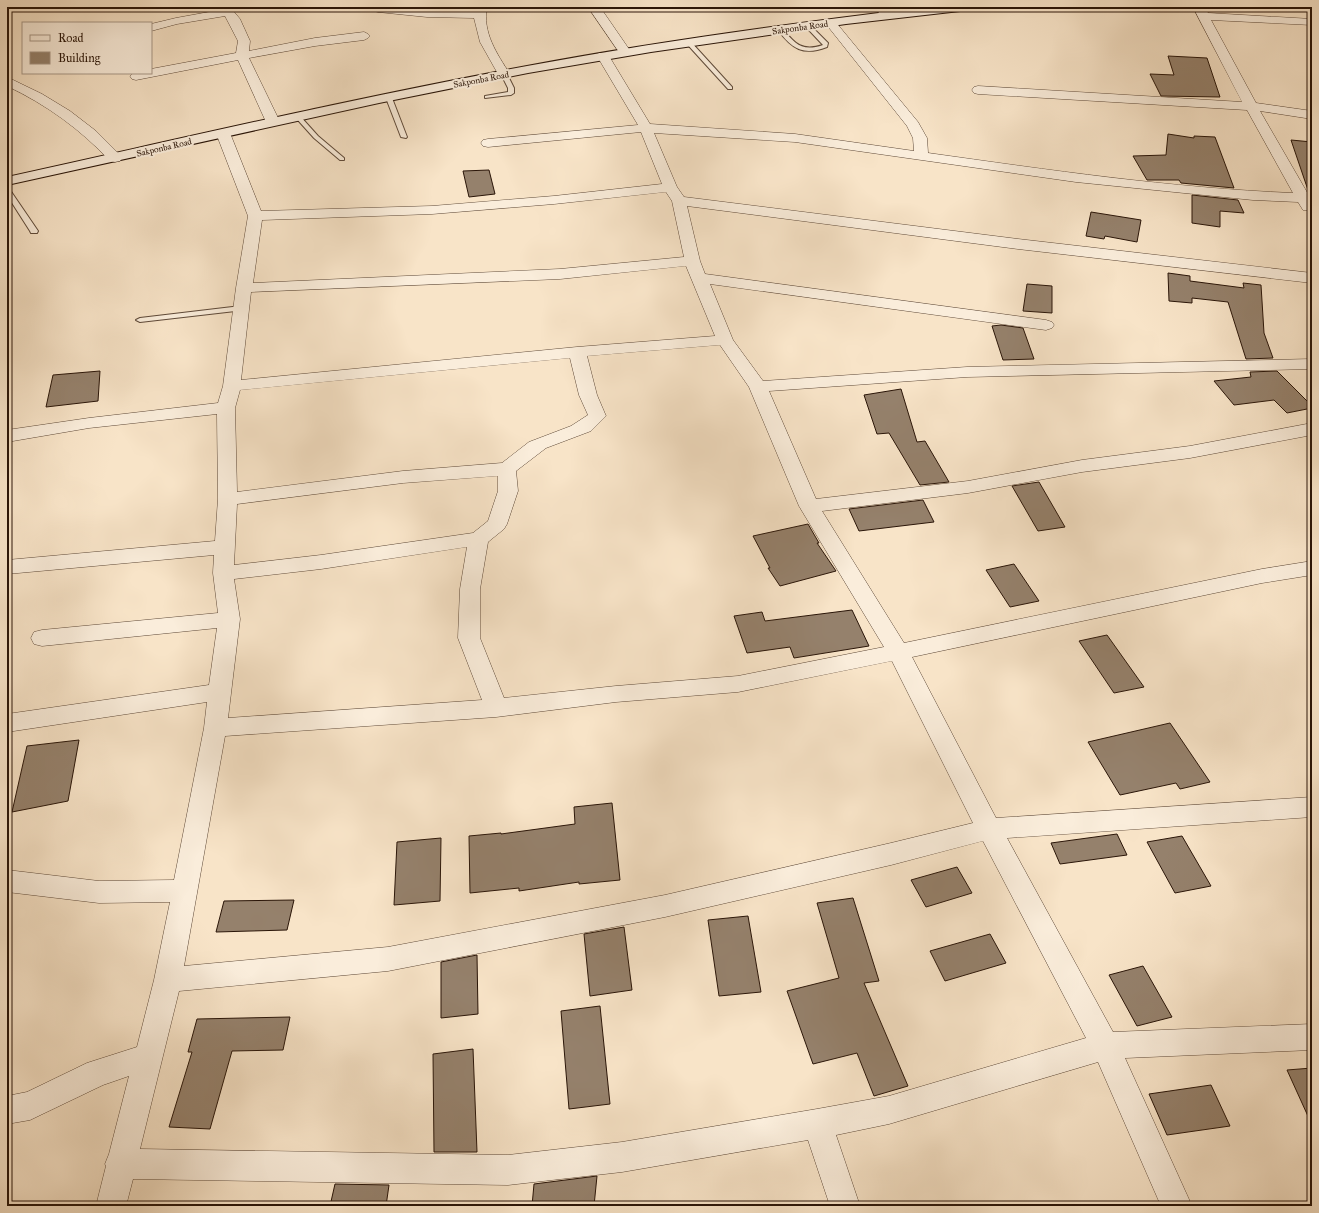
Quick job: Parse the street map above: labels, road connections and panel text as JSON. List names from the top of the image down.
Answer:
{
  "streets": {
    "main road": ["Sakponba Road"]
  },
  "legend": ["Road", "Building"]
}
